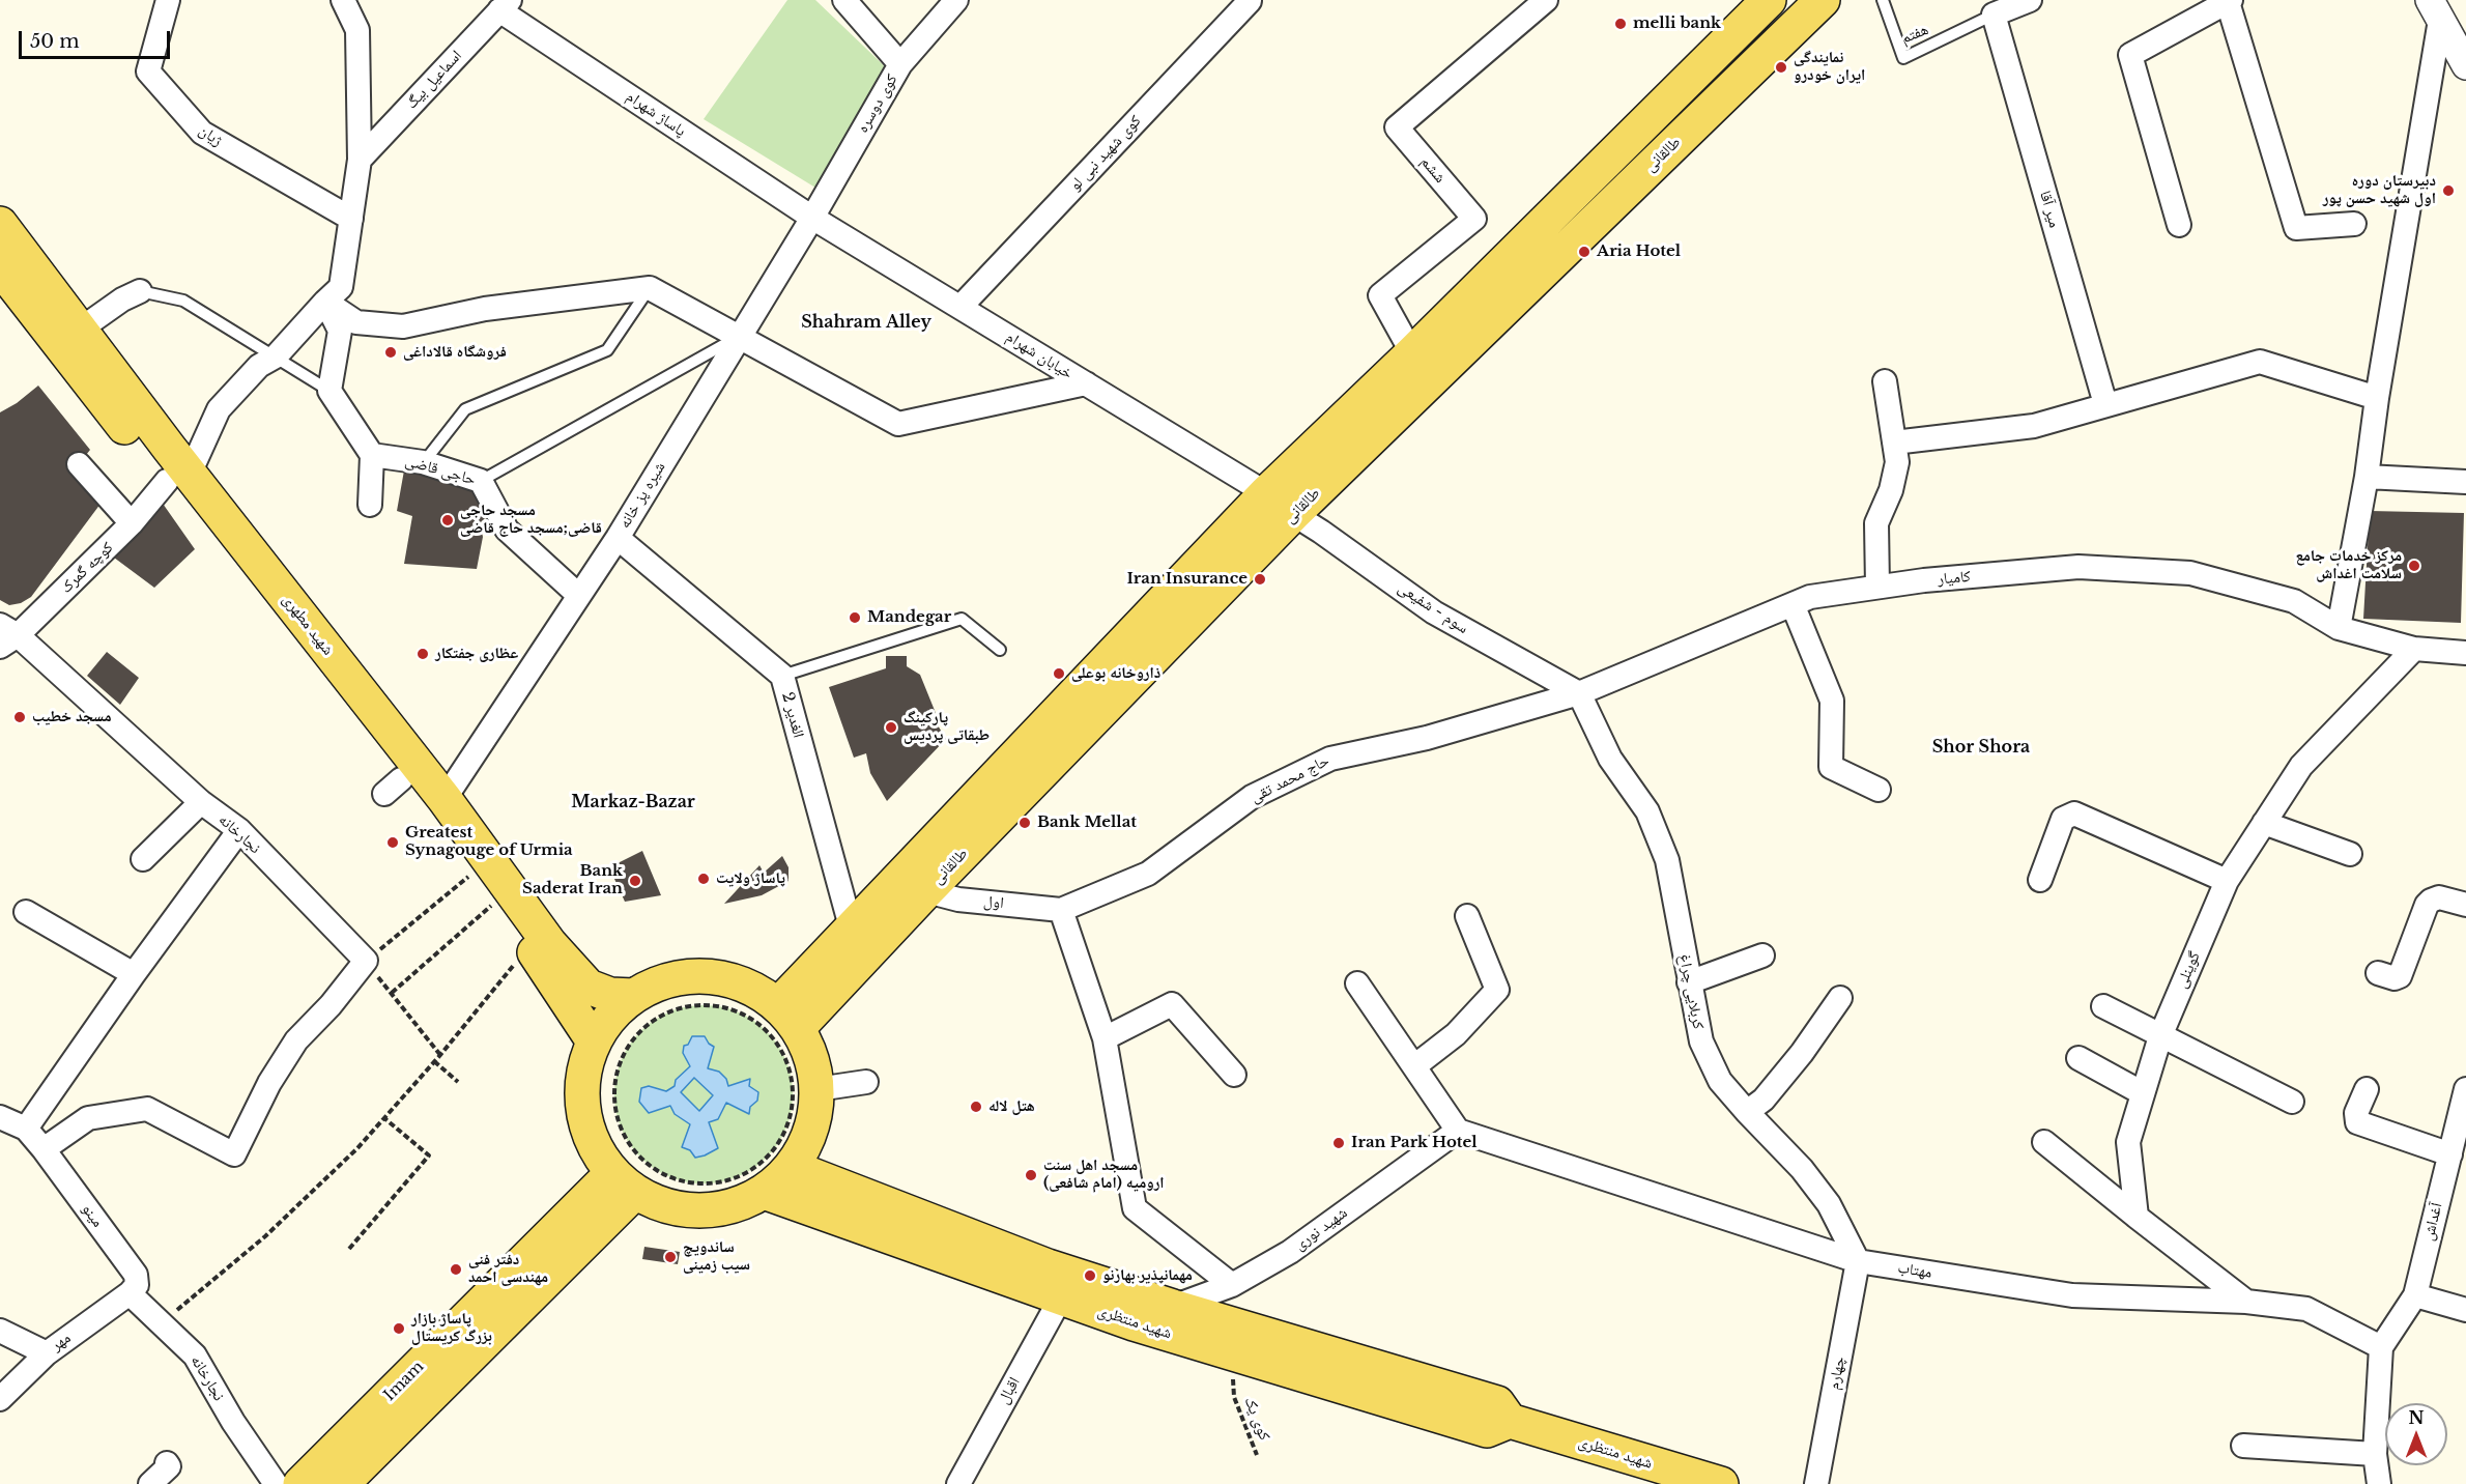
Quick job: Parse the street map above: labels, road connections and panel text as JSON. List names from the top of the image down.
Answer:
{
  "streets": {
    "main road": [
      "طالقانی",
      "شهید مطهری",
      "شهید منتظری",
      "Imam"
    ],
    "street": [
      "اسماعیل بیگ",
      "کوی دوسره",
      "پاساژ شهرام",
      "ژیان",
      "کوی شهید نبی لو",
      "ششم",
      "میر آقا",
      "خیابان شهرام",
      "حاجی قاضی",
      "شیره پز خانه",
      "کوچه گمرک",
      "کامیار",
      "سوم - شفیعی",
      "2 الغدیر",
      "حاج محمد تقی",
      "نجارخانه",
      "اول",
      "گوینلی",
      "کربلایی چراغ",
      "مینو",
      "آغداش",
      "شهید نوری",
      "مهتاب",
      "مهر",
      "چهارم",
      "اقبال"
    ],
    "lane": ["هفتم"],
    "path": ["کوی یک"]
  },
  "crossings": [
    ["هفتم", "میر آقا"],
    ["اسماعیل بیگ", "پاساژ شهرام"],
    ["اسماعیل بیگ", "کوچه گمرک"],
    ["کوی دوسره", "پاساژ شهرام"],
    ["کوی دوسره", "خیابان شهرام"],
    ["کوی دوسره", "شیره پز خانه"],
    ["پاساژ شهرام", "خیابان شهرام"],
    ["پاساژ شهرام", "شیره پز خانه"],
    ["ژیان", "کوچه گمرک"],
    ["کوی شهید نبی لو", "خیابان شهرام"],
    ["طالقانی", "ششم"],
    ["طالقانی", "خیابان شهرام"],
    ["طالقانی", "سوم - شفیعی"],
    ["طالقانی", "2 الغدیر"],
    ["طالقانی", "اول"],
    ["خیابان شهرام", "شیره پز خانه"],
    ["حاجی قاضی", "شیره پز خانه"],
    ["شیره پز خانه", "شهید مطهری"],
    ["شیره پز خانه", "2 الغدیر"],
    ["کوچه گمرک", "شهید مطهری"],
    ["کوچه گمرک", "نجارخانه"],
    ["کامیار", "سوم - شفیعی"],
    ["کامیار", "حاج محمد تقی"],
    ["کامیار", "گوینلی"],
    ["کامیار", "کربلایی چراغ"],
    ["سوم - شفیعی", "حاج محمد تقی"],
    ["سوم - شفیعی", "کربلایی چراغ"],
    ["حاج محمد تقی", "اول"],
    ["حاج محمد تقی", "کربلایی چراغ"],
    ["کربلایی چراغ", "مهتاب"],
    ["کربلایی چراغ", "چهارم"],
    ["مینو", "مهر"],
    ["آغداش", "مهتاب"],
    ["شهید نوری", "مهتاب"],
    ["شهید نوری", "شهید منتظری"],
    ["مهتاب", "چهارم"],
    ["شهید منتظری", "اقبال"],
    ["شهید منتظری", "کوی یک"]
  ],
  "districts": ["Shahram Alley", "Shor Shora", "Markaz-Bazar"],
  "places": [
    "melli bank",
    "نمایندگی ایران خودرو",
    "دبیرستان دوره اول شهید حسن پور",
    "Aria Hotel",
    "فروشگاه قالاداغی",
    "مسجد حاجی قاضی;مسجد حاج قاضی",
    "مرکز خدمات جامع سلامت اغداش",
    "Iran Insurance",
    "Mandegar",
    "عظاری جفتکار",
    "ذاروخانه بوعلی",
    "مسجد خطیب",
    "پارکینگ طبقاتی پردیس",
    "Bank Mellat",
    "Greatest Synagouge of Urmia",
    "پاساژ ولایت",
    "Bank Saderat Iran",
    "هتل لاله",
    "Iran Park Hotel",
    "مسجد اهل سنت ارومیه (امام شافعی)",
    "ساندویچ سیب زمینی",
    "دفتر فنی مهندسی احمد",
    "مهمانپذیر بهارنو",
    "پاساژ بازار بزرگ کریستال"
  ],
  "scale_bar": "50 m",
  "north": "top"
}
